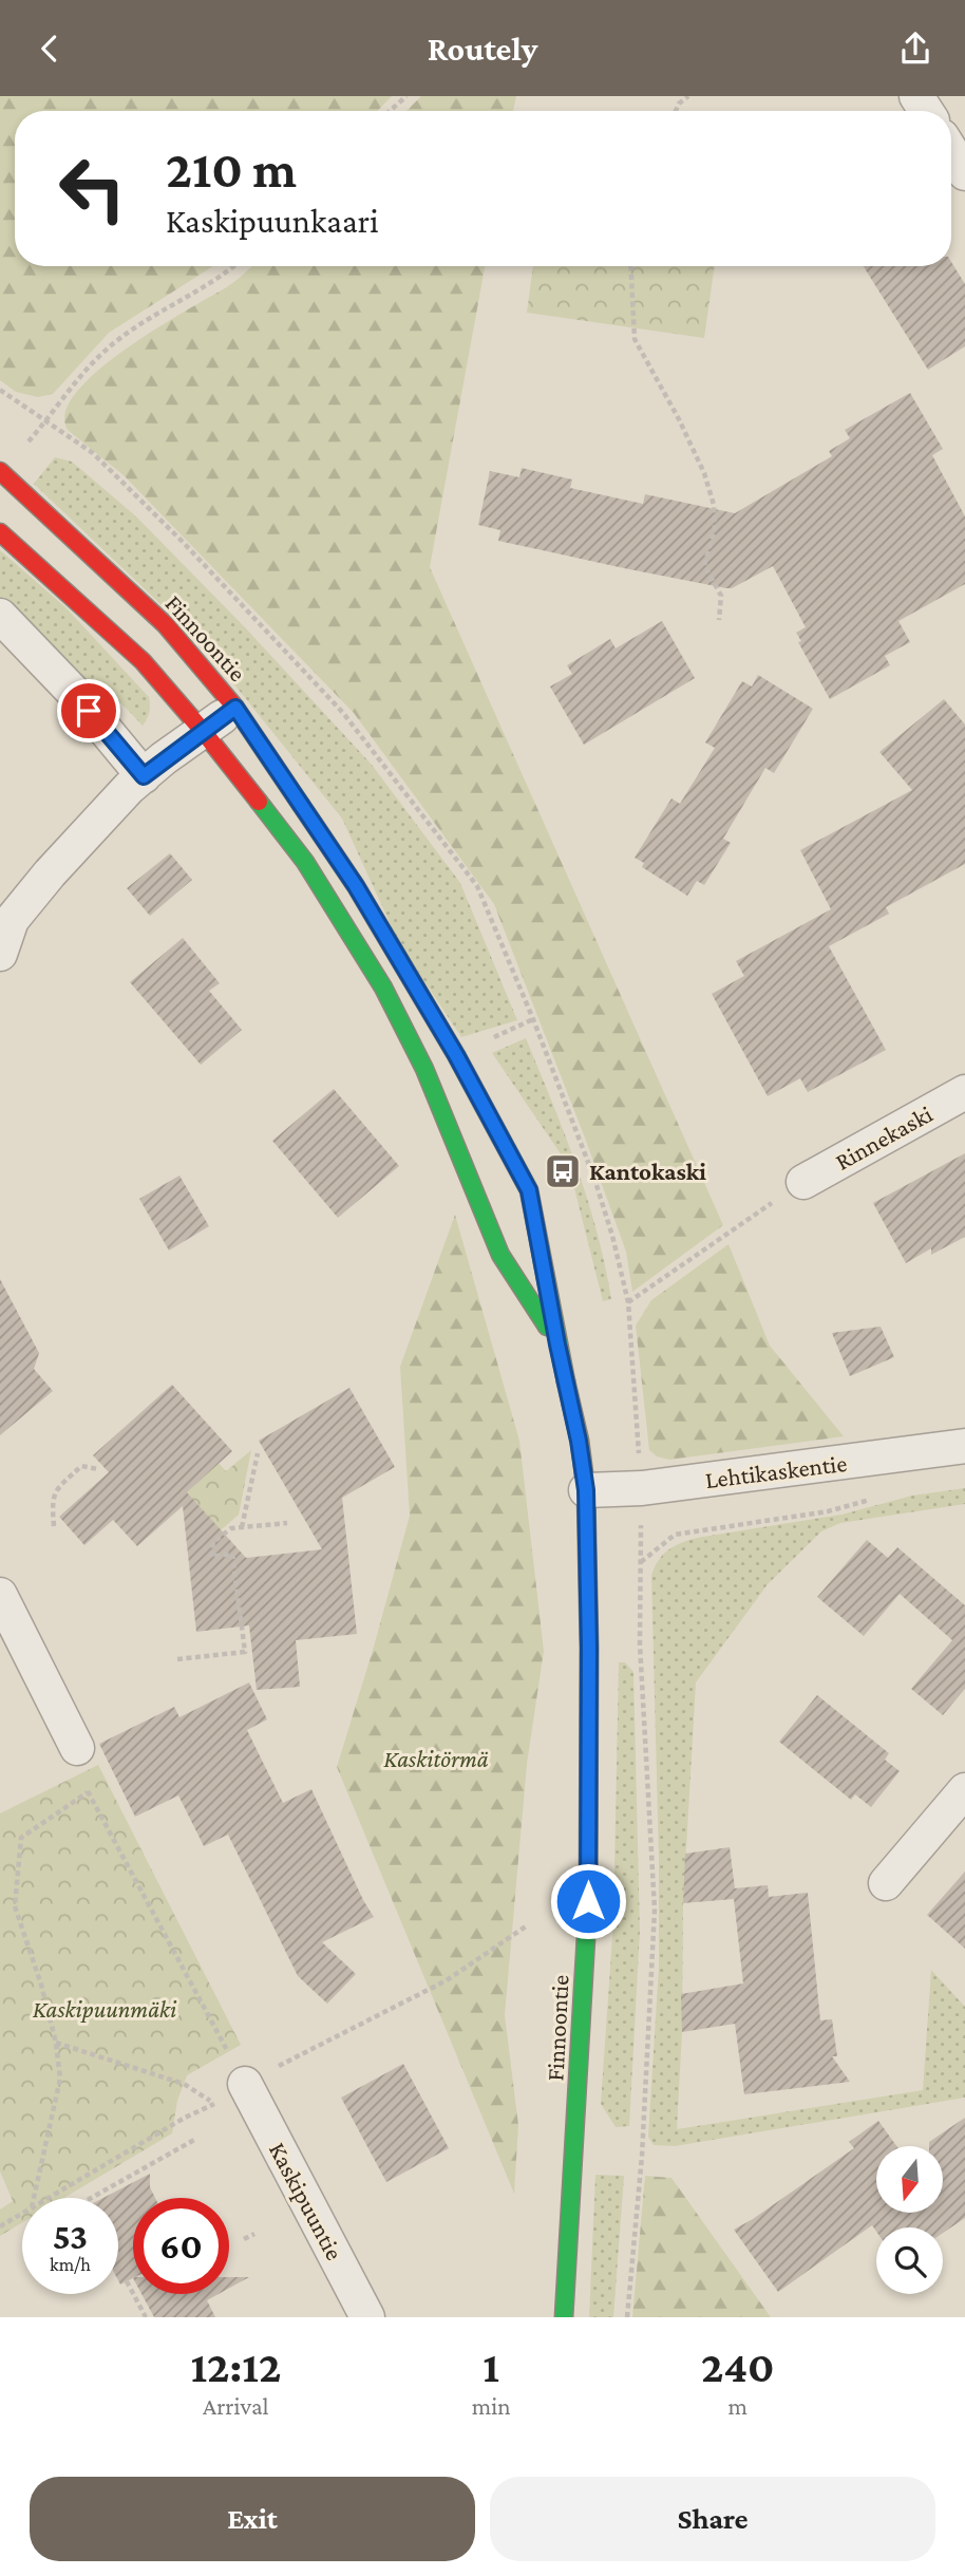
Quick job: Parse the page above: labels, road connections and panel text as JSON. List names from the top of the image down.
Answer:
{
  "streets": {
    "main road": ["Finnoontie"],
    "street": ["Rinnekaski", "Lehtikaskentie", "Kaskipuuntie"]
  },
  "crossings": [
    ["Finnoontie", "Lehtikaskentie"]
  ],
  "parks": ["Kaskitörmä", "Kaskipuunmäki"],
  "places": {
    "bus stop": ["Kantokaski"]
  },
  "north": "bottom",
  "page": {
    "header": "Routely",
    "turn": ["210 m", "Kaskipuunkaari"],
    "speed": "53 km/h",
    "limit": "60",
    "eta": [
      "12:12",
      "Arrival",
      "1",
      "min",
      "240",
      "m"
    ],
    "buttons": ["Exit", "Share"]
  }
}
